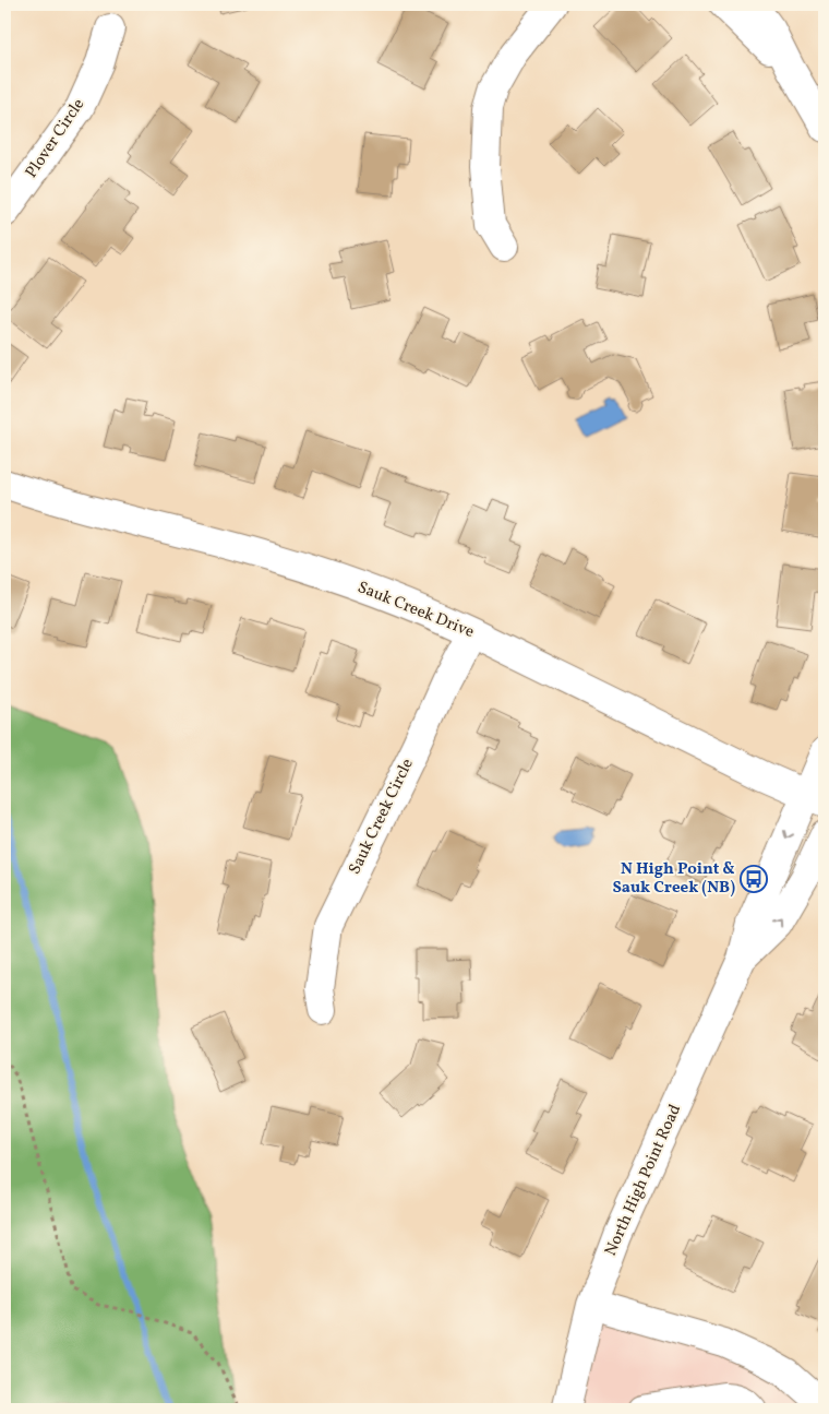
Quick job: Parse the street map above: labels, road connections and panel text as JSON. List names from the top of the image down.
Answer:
{
  "streets": {
    "street": [
      "Plover Circle",
      "Sauk Creek Drive",
      "Sauk Creek Circle",
      "North High Point Road"
    ]
  },
  "crossings": [
    ["Sauk Creek Drive", "Sauk Creek Circle"],
    ["Sauk Creek Drive", "North High Point Road"]
  ],
  "places": {
    "bus stop": ["N High Point & Sauk Creek (NB)"]
  }
}
